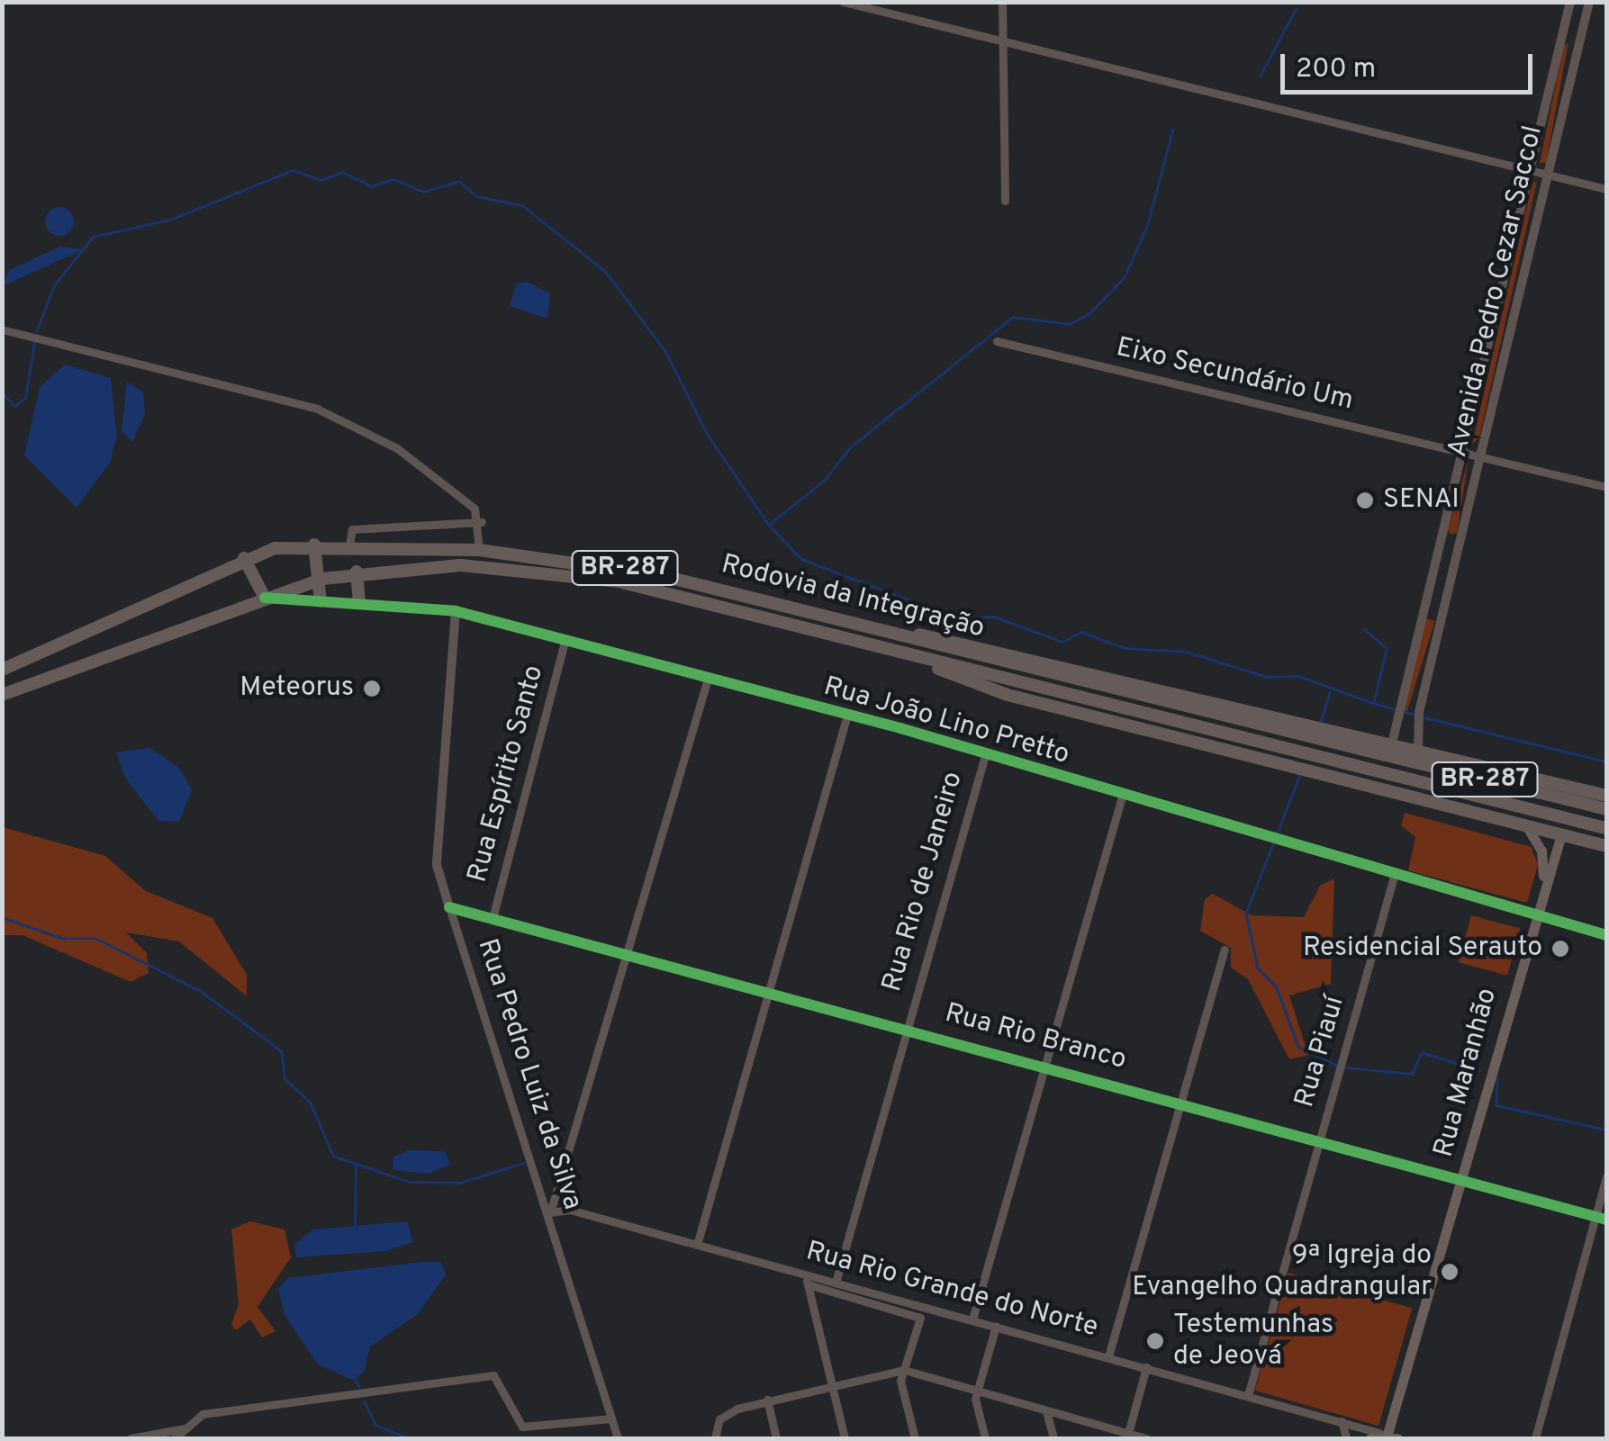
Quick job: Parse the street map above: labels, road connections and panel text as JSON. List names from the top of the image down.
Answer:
{
  "streets": {
    "highway": ["BR-287", "Rodovia da Integração"],
    "main road": ["Rua Maranhão"],
    "street": [
      "Avenida Pedro Cezar Saccol",
      "Eixo Secundário Um",
      "Rua João Lino Pretto",
      "Rua Espírito Santo",
      "Rua Rio de Janeiro",
      "Rua Rio Branco",
      "Rua Piauí",
      "Rua Pedro Luiz da Silva",
      "Rua Rio Grande do Norte"
    ]
  },
  "crossings": [
    ["Avenida Pedro Cezar Saccol", "Eixo Secundário Um"],
    ["Avenida Pedro Cezar Saccol", "BR-287"],
    ["Avenida Pedro Cezar Saccol", "Rodovia da Integração"],
    ["BR-287", "Rodovia da Integração"],
    ["BR-287", "Rua Maranhão"],
    ["Rodovia da Integração", "Rua João Lino Pretto"],
    ["Rua João Lino Pretto", "Rua Espírito Santo"],
    ["Rua João Lino Pretto", "Rua Rio de Janeiro"],
    ["Rua João Lino Pretto", "Rua Piauí"],
    ["Rua João Lino Pretto", "Rua Maranhão"],
    ["Rua João Lino Pretto", "Rua Pedro Luiz da Silva"],
    ["Rua Espírito Santo", "Rua Rio Branco"],
    ["Rua Rio de Janeiro", "Rua Rio Branco"],
    ["Rua Rio de Janeiro", "Rua Rio Grande do Norte"],
    ["Rua Rio Branco", "Rua Piauí"],
    ["Rua Rio Branco", "Rua Maranhão"],
    ["Rua Rio Branco", "Rua Pedro Luiz da Silva"],
    ["Rua Piauí", "Rua Rio Grande do Norte"],
    ["Rua Maranhão", "Rua Rio Grande do Norte"],
    ["Rua Pedro Luiz da Silva", "Rua Rio Grande do Norte"]
  ],
  "places": [
    "SENAI",
    "Meteorus",
    "Residencial Serauto",
    "9ª Igreja do Evangelho Quadrangular",
    "Testemunhas de Jeová"
  ],
  "scale_bar": "200 m"
}
